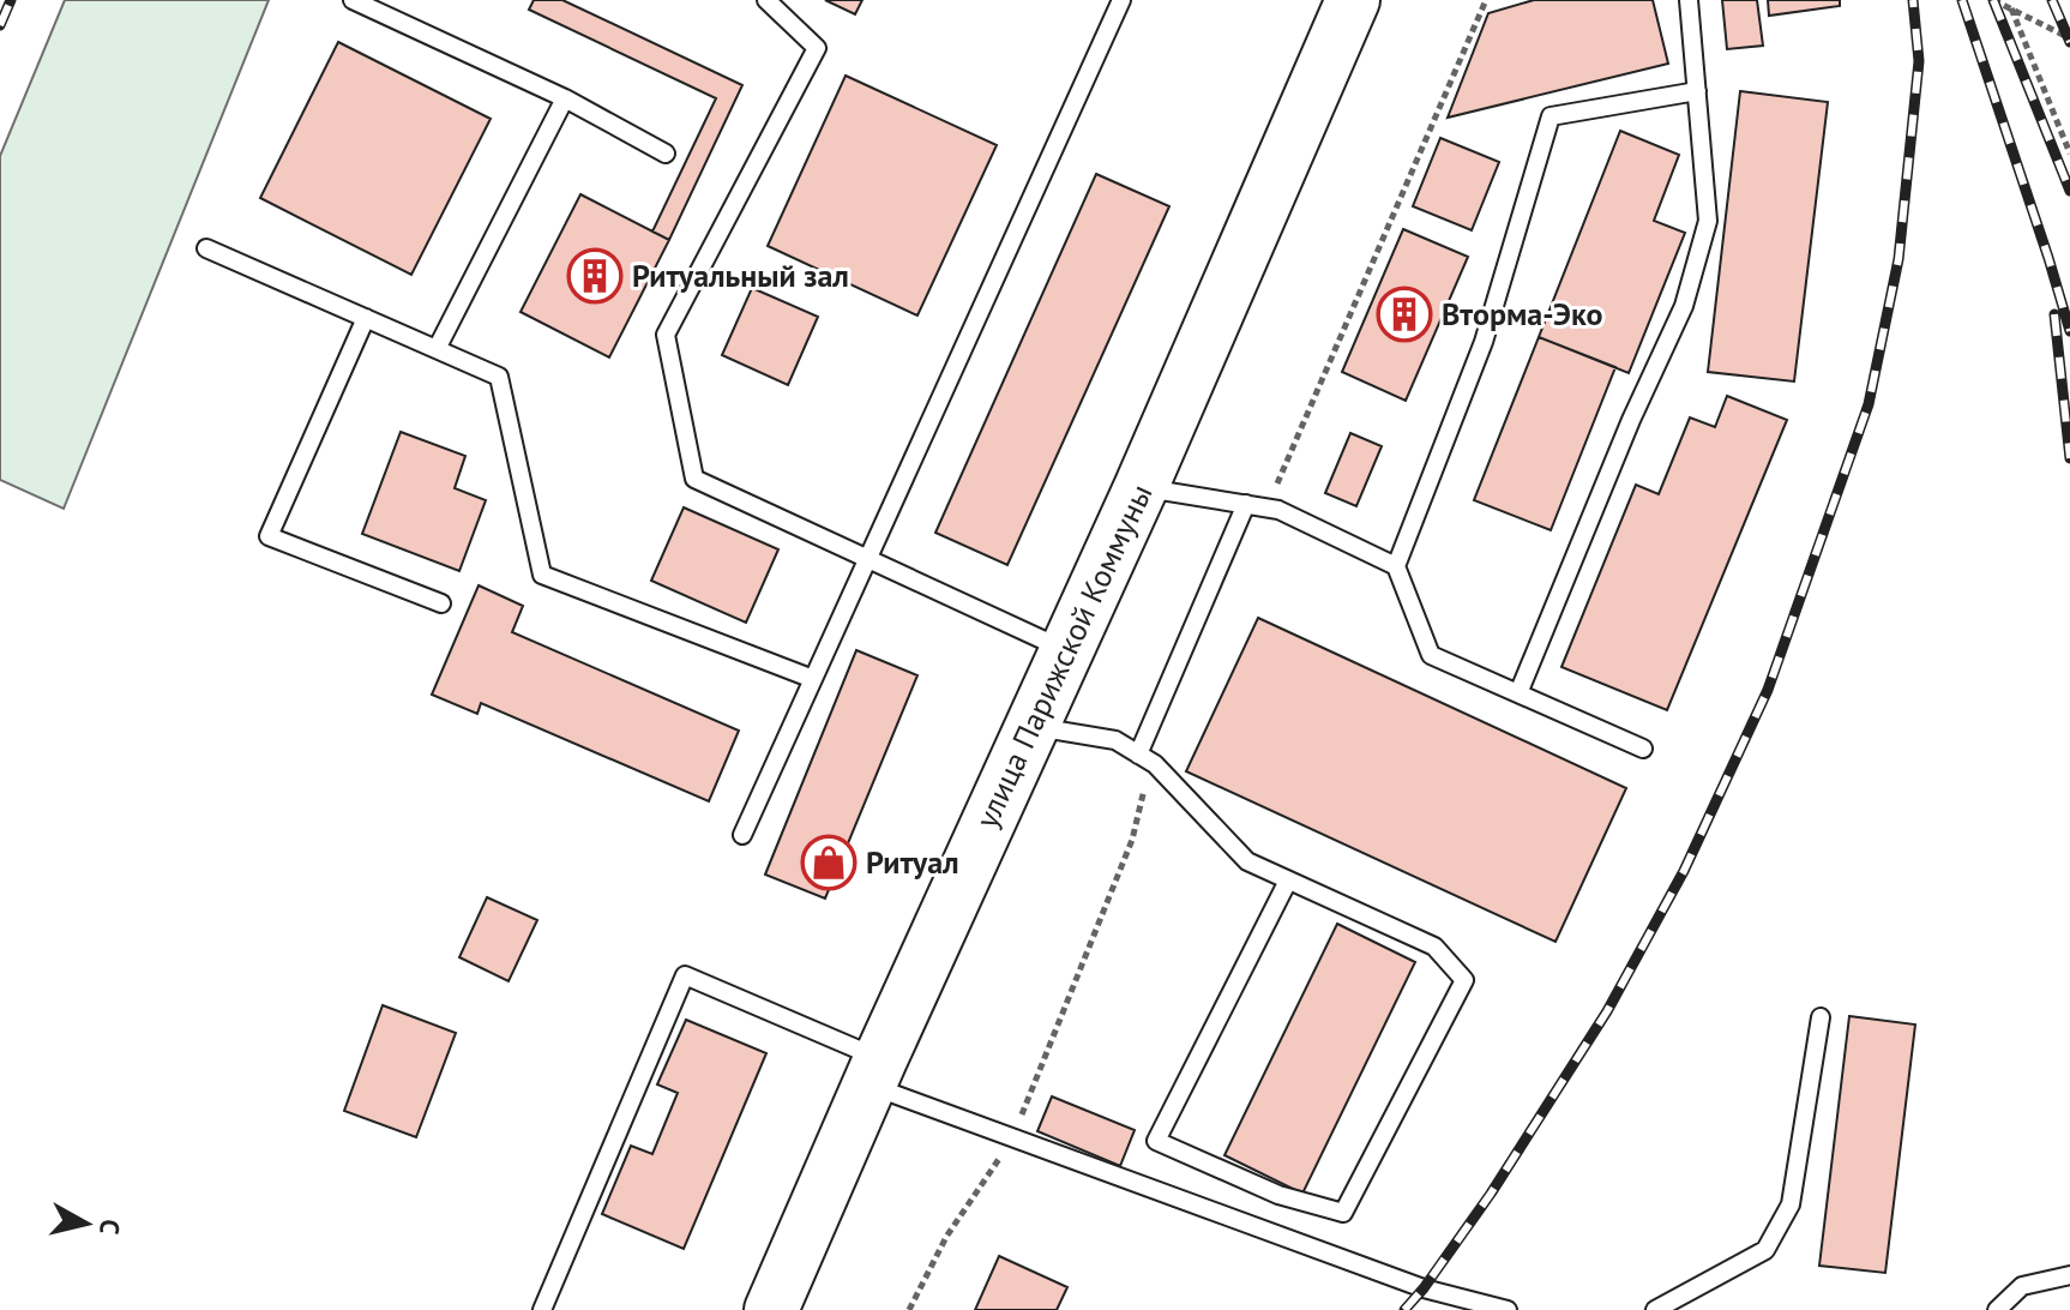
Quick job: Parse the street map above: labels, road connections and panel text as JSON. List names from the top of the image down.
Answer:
{
  "streets": {
    "main road": ["улица Парижской Коммуны"]
  },
  "places": {
    "building": ["Ритуальный зал", "Вторма-Эко"],
    "shop": ["Ритуал"]
  },
  "north": "right"
}
